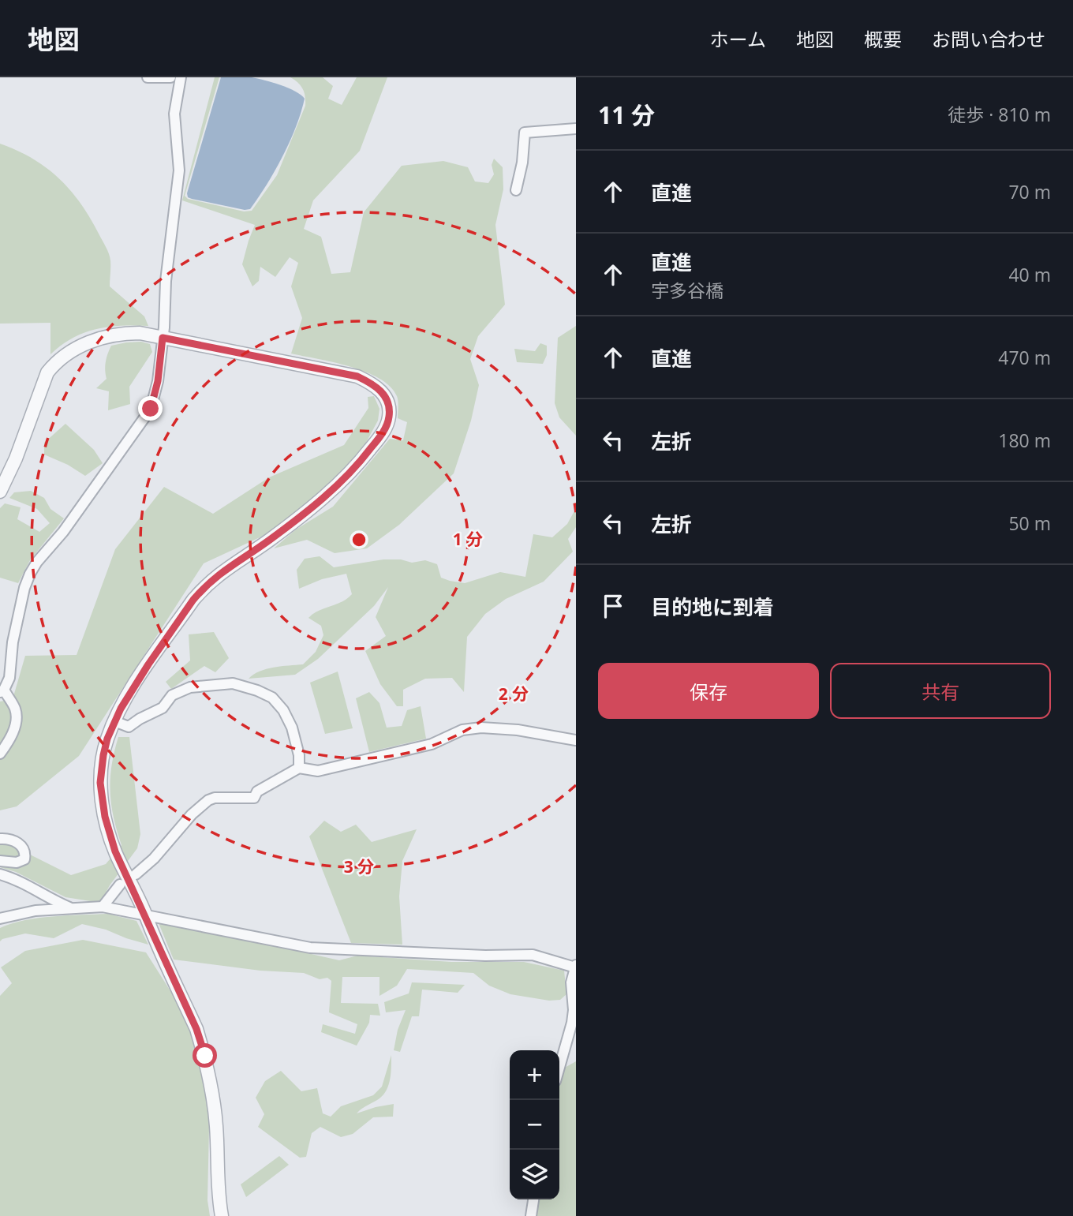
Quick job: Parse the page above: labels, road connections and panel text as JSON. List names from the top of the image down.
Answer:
{
  "page": {
    "header": "地図",
    "nav": [
      "ホーム",
      "地図",
      "概要",
      "お問い合わせ"
    ],
    "heading": ["11 分", "徒歩 · 810 m"],
    "list": [
      ["直進", "70 m"],
      ["直進", "宇多谷橋", "40 m"],
      ["直進", "470 m"],
      ["左折", "180 m"],
      ["左折", "50 m"],
      "目的地に到着"
    ],
    "buttons": ["保存", "共有"],
    "map_buttons": ["+", "−"]
  },
  "rings": ["1 分", "2 分", "3 分"]
}
